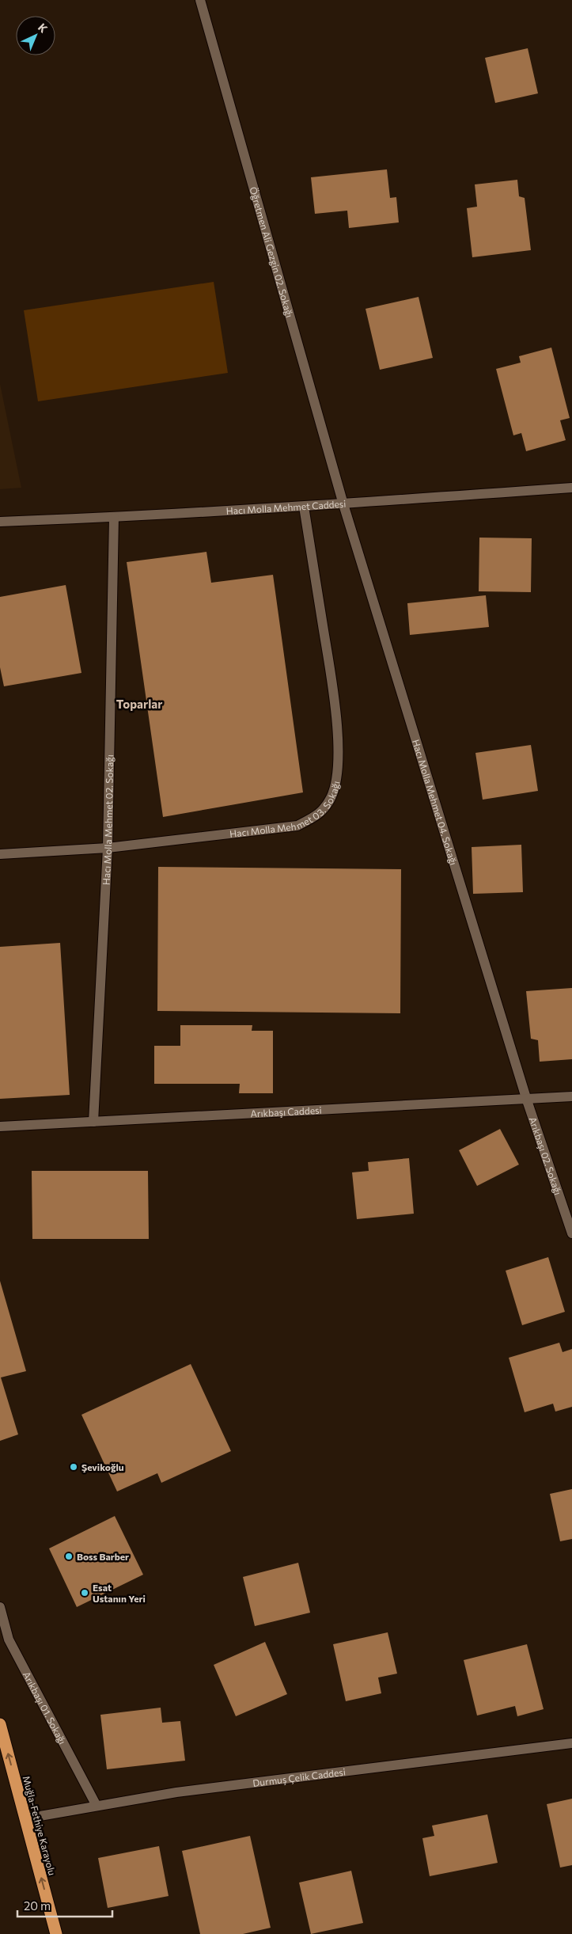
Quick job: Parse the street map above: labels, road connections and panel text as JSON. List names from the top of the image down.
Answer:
{
  "streets": {
    "highway": ["Muğla-Fethiye Karayolu"],
    "street": [
      "Öğretmen Ali Gezgin 02. Sokağı",
      "Hacı Molla Mehmet Caddesi",
      "Hacı Molla Mehmet 04. Sokağı",
      "Hacı Molla Mehmet 03. Sokağı",
      "Hacı Molla Mehmet 02. Sokağı",
      "Arıkbaşı Caddesi",
      "Arıkbaşı 02. Sokağı",
      "Arıkbaşı 01. Sokağı",
      "Durmuş Çelik Caddesi"
    ]
  },
  "crossings": [
    ["Öğretmen Ali Gezgin 02. Sokağı", "Hacı Molla Mehmet Caddesi"],
    ["Öğretmen Ali Gezgin 02. Sokağı", "Hacı Molla Mehmet 04. Sokağı"],
    ["Hacı Molla Mehmet Caddesi", "Hacı Molla Mehmet 04. Sokağı"],
    ["Hacı Molla Mehmet Caddesi", "Hacı Molla Mehmet 03. Sokağı"],
    ["Hacı Molla Mehmet Caddesi", "Hacı Molla Mehmet 02. Sokağı"],
    ["Hacı Molla Mehmet 04. Sokağı", "Arıkbaşı Caddesi"],
    ["Hacı Molla Mehmet 04. Sokağı", "Arıkbaşı 02. Sokağı"],
    ["Hacı Molla Mehmet 03. Sokağı", "Hacı Molla Mehmet 02. Sokağı"],
    ["Hacı Molla Mehmet 02. Sokağı", "Arıkbaşı Caddesi"],
    ["Arıkbaşı Caddesi", "Arıkbaşı 02. Sokağı"],
    ["Arıkbaşı 01. Sokağı", "Durmuş Çelik Caddesi"],
    ["Durmuş Çelik Caddesi", "Muğla-Fethiye Karayolu"]
  ],
  "one_way": ["Muğla-Fethiye Karayolu"],
  "districts": ["Toparlar"],
  "places": ["Şevikoğlu", "Boss Barber", "Esat Ustanın Yeri"],
  "scale_bar": "20 m",
  "north": "top right"
}
